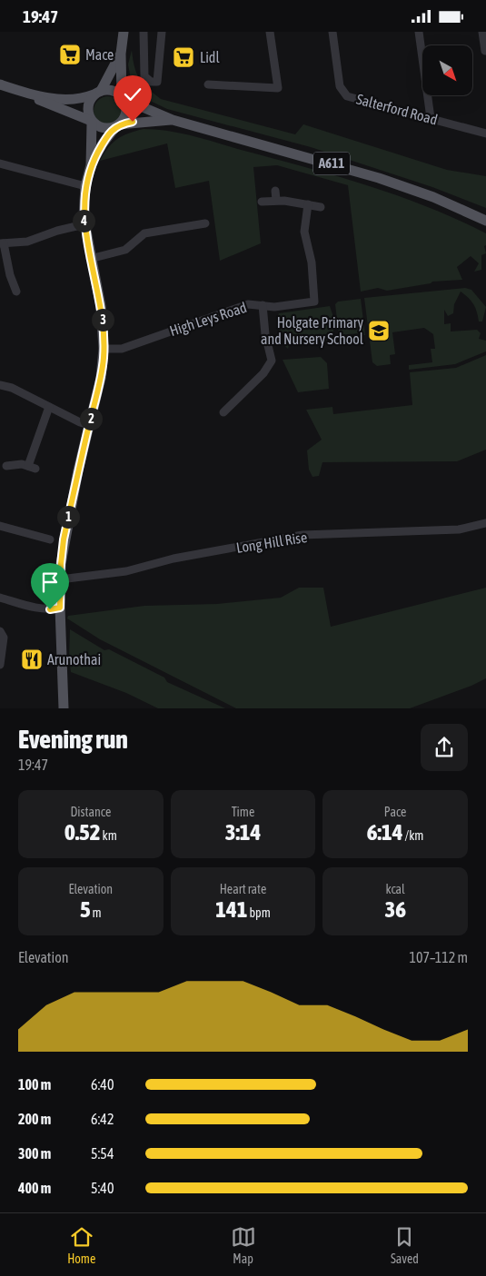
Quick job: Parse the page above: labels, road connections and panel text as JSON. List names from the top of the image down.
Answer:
{
  "streets": {
    "main road": ["A611"],
    "street": ["Salterford Road", "High Leys Road", "Long Hill Rise"]
  },
  "places": {
    "supermarket": ["Mace", "Lidl"],
    "school or university": ["Holgate Primary and Nursery School"],
    "restaurant": ["Arunothai"]
  },
  "north": "bottom right",
  "page": {
    "status": "19:47",
    "pins": [
      "4",
      "3",
      "2",
      "1"
    ],
    "heading": ["Evening run", "19:47"],
    "stats": [
      ["Distance", "0.52 km"],
      ["Time", "3:14"],
      ["Pace", "6:14 /km"],
      ["Elevation", "5 m"],
      ["Heart rate", "141 bpm"],
      ["kcal", "36"]
    ],
    "chart": ["Elevation", "107–112 m"],
    "list": [
      {
        "name": "100 m",
        "note": "6:40"
      },
      {
        "name": "200 m",
        "note": "6:42"
      },
      {
        "name": "300 m",
        "note": "5:54"
      },
      {
        "name": "400 m",
        "note": "5:40"
      }
    ],
    "tabs": ["Home", "Map", "Saved"]
  }
}
